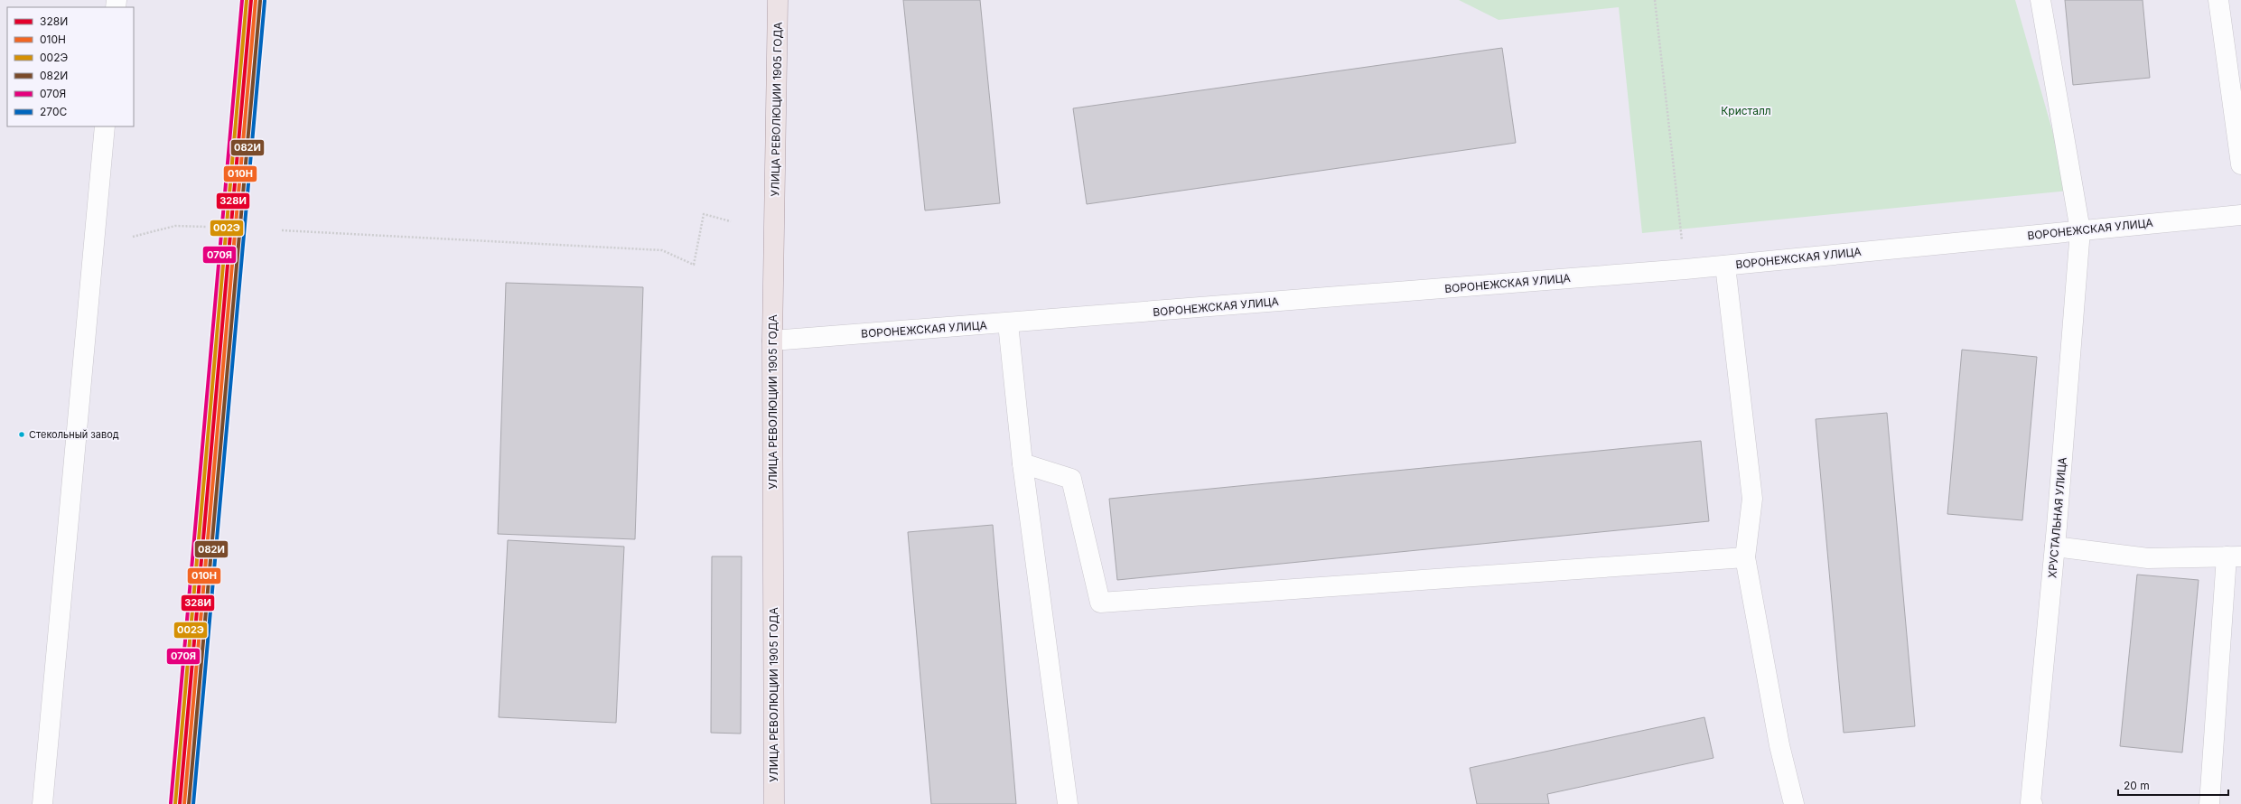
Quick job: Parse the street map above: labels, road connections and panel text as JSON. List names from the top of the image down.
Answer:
{
  "streets": {
    "main road": ["УЛИЦА РЕВОЛЮЦИИ 1905 ГОДА"],
    "street": ["ВОРОНЕЖСКАЯ УЛИЦА", "ХРУСТАЛЬНАЯ УЛИЦА"]
  },
  "crossings": [
    ["УЛИЦА РЕВОЛЮЦИИ 1905 ГОДА", "ВОРОНЕЖСКАЯ УЛИЦА"],
    ["ВОРОНЕЖСКАЯ УЛИЦА", "ХРУСТАЛЬНАЯ УЛИЦА"]
  ],
  "parks": ["Кристалл"],
  "places": ["Стекольный завод"],
  "lines": [
    "transit line 328И",
    "transit line 010Н",
    "transit line 002Э",
    "transit line 070Я",
    "transit line 082И",
    "transit line 270С"
  ],
  "legend": [
    "328И",
    "010Н",
    "002Э",
    "082И",
    "070Я",
    "270С"
  ],
  "scale_bar": "20 m"
}
